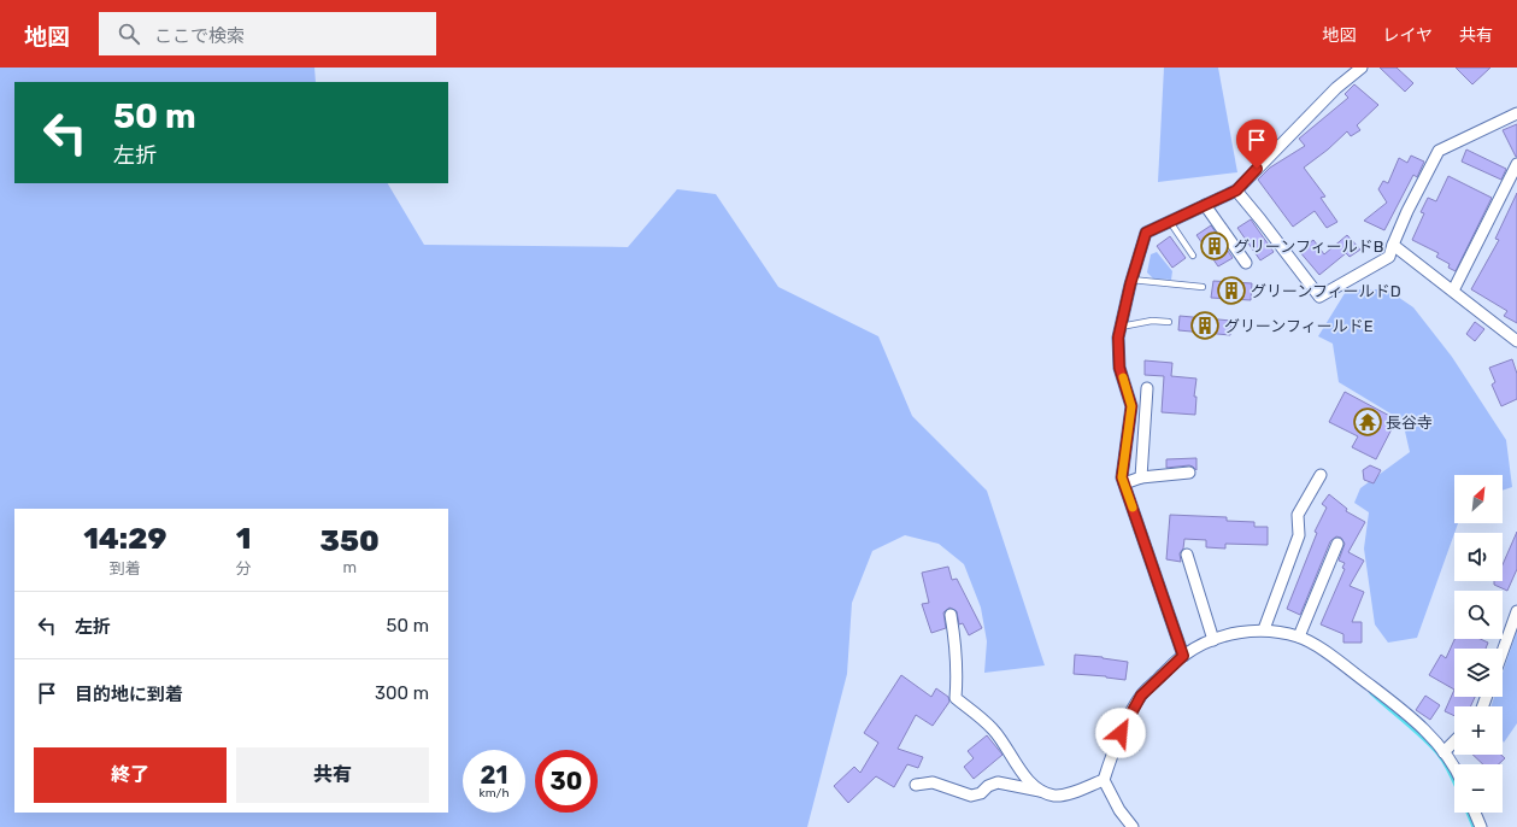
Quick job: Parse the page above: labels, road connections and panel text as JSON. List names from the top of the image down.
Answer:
{
  "places": {
    "building": ["グリーンフィールドB", "グリーンフィールドD", "グリーンフィールドE"],
    "temple": ["長谷寺"]
  },
  "north": "top right",
  "page": {
    "header": "地図",
    "search": "ここで検索",
    "nav": ["地図", "レイヤ", "共有"],
    "turn": ["50 m", "左折"],
    "map_buttons": ["+", "−"],
    "eta": [
      "14:29",
      "到着",
      "1",
      "分",
      "350",
      "m"
    ],
    "list": [
      {
        "name": "左折",
        "value": "50 m"
      },
      {
        "name": "目的地に到着",
        "value": "300 m"
      }
    ],
    "buttons": ["終了", "共有"],
    "speed": "21 km/h",
    "limit": "30"
  }
}
